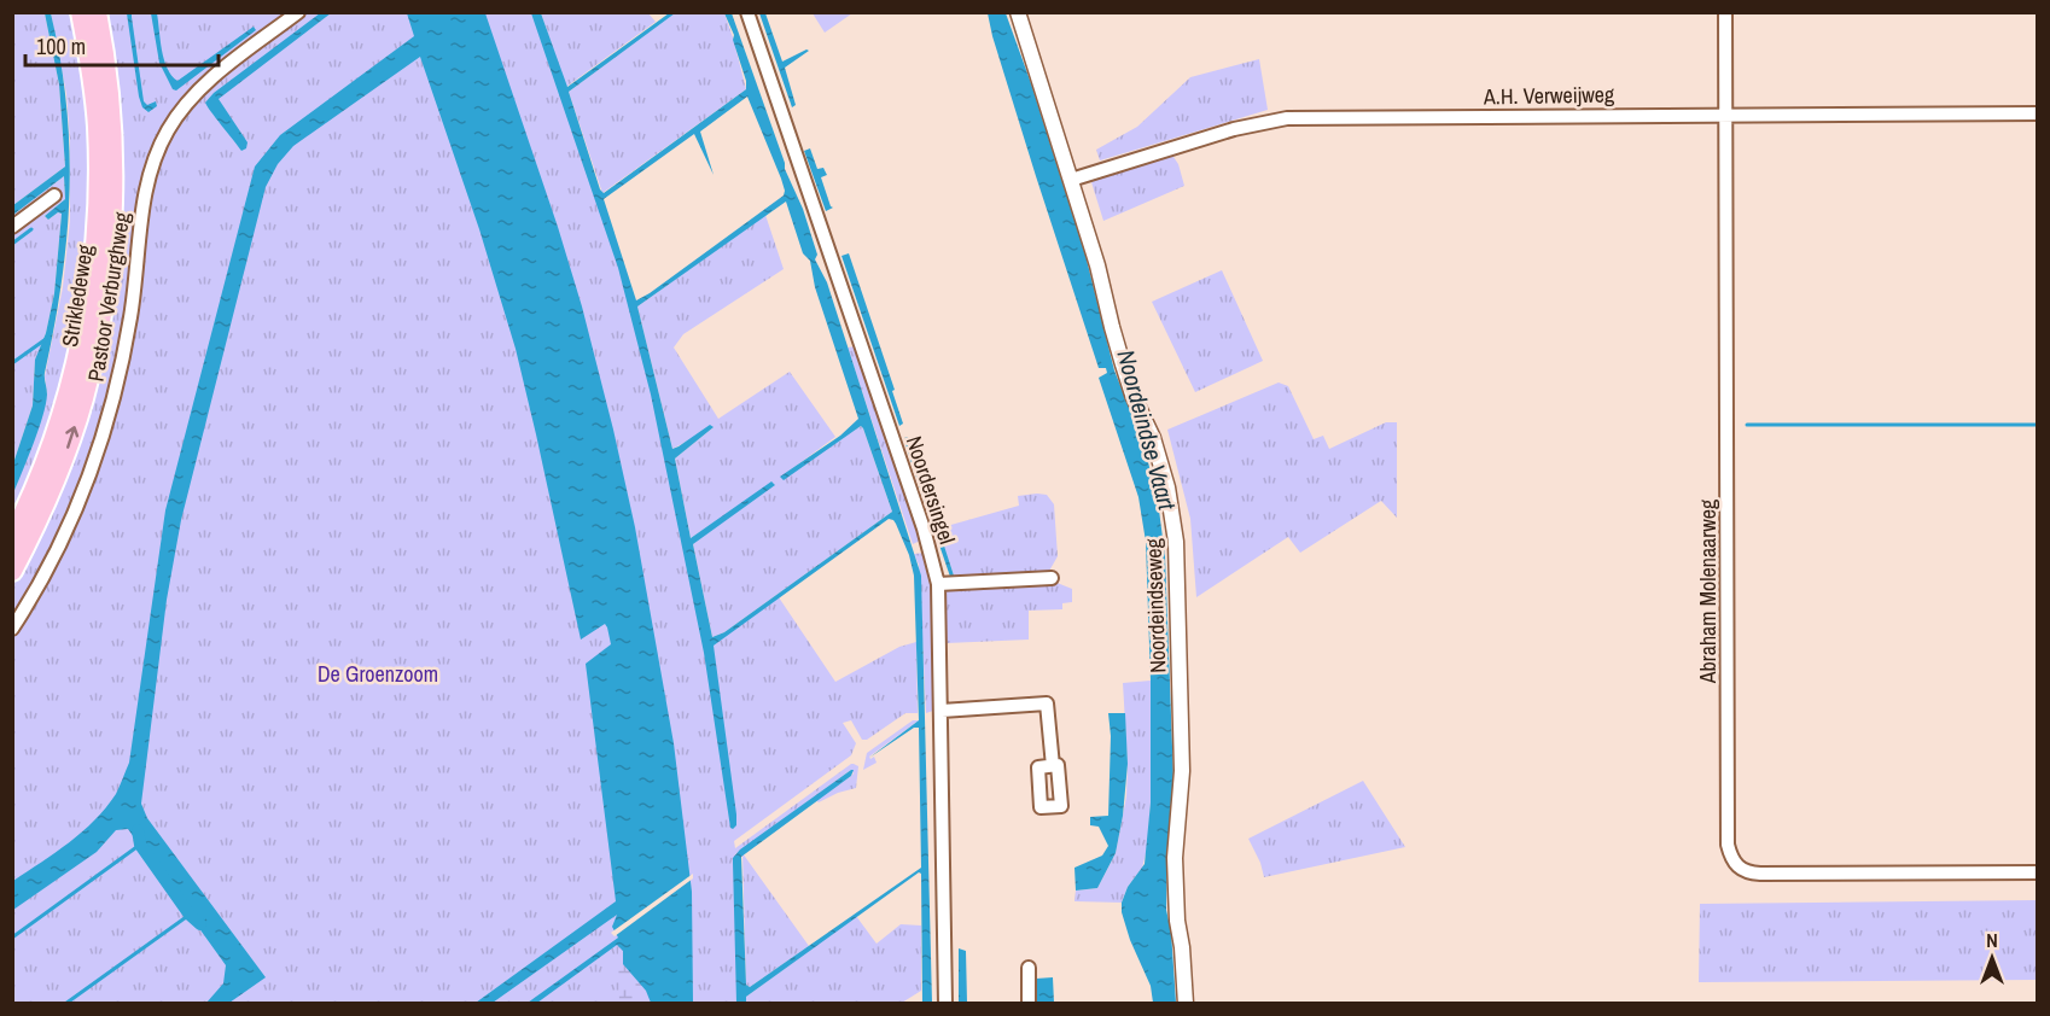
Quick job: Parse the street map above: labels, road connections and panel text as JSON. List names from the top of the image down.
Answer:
{
  "streets": {
    "main road": ["Strikledeweg"],
    "street": [
      "A.H. Verweijweg",
      "Pastoor Verburghweg",
      "Noordersingel",
      "Abraham Molenaarweg",
      "Noordeindseweg"
    ]
  },
  "crossings": [
    ["A.H. Verweijweg", "Abraham Molenaarweg"],
    ["A.H. Verweijweg", "Noordeindseweg"]
  ],
  "water": ["Noordeindse Vaart"],
  "parks": ["De Groenzoom"],
  "scale_bar": "100 m",
  "north": "top"
}
